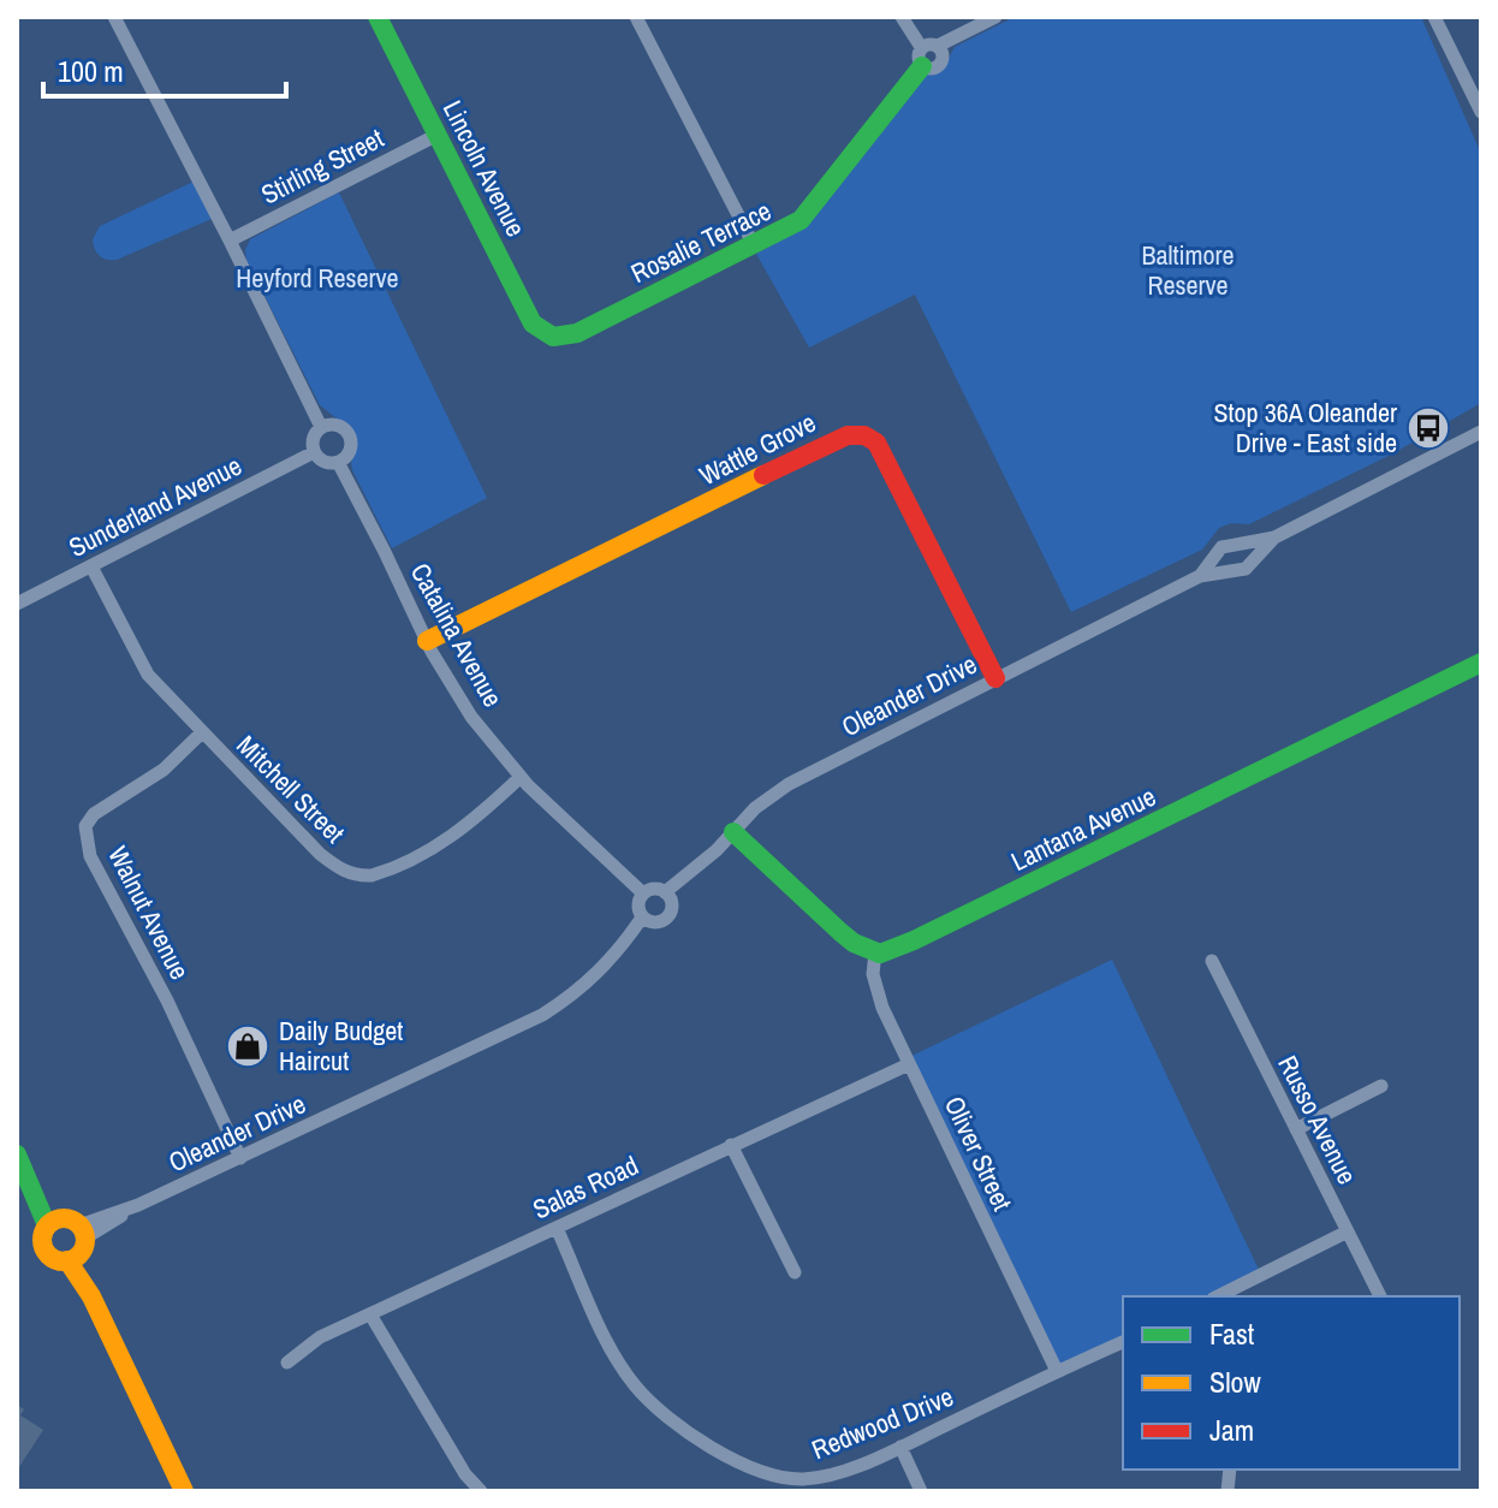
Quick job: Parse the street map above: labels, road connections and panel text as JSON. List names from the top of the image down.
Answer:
{
  "streets": {
    "street": [
      "Stirling Street",
      "Lincoln Avenue",
      "Rosalie Terrace",
      "Wattle Grove",
      "Sunderland Avenue",
      "Catalina Avenue",
      "Oleander Drive",
      "Mitchell Street",
      "Lantana Avenue",
      "Walnut Avenue",
      "Russo Avenue",
      "Oliver Street",
      "Salas Road",
      "Redwood Drive"
    ]
  },
  "crossings": [
    ["Stirling Street", "Lincoln Avenue"],
    ["Lincoln Avenue", "Rosalie Terrace"],
    ["Wattle Grove", "Catalina Avenue"],
    ["Wattle Grove", "Oleander Drive"],
    ["Sunderland Avenue", "Catalina Avenue"],
    ["Sunderland Avenue", "Mitchell Street"],
    ["Catalina Avenue", "Oleander Drive"],
    ["Catalina Avenue", "Mitchell Street"],
    ["Oleander Drive", "Walnut Avenue"],
    ["Mitchell Street", "Walnut Avenue"],
    ["Lantana Avenue", "Oliver Street"],
    ["Oliver Street", "Salas Road"],
    ["Oliver Street", "Redwood Drive"],
    ["Salas Road", "Redwood Drive"]
  ],
  "parks": ["Baltimore Reserve", "Heyford Reserve"],
  "places": {
    "bus stop": ["Stop 36A Oleander Drive - East side"],
    "shop": ["Daily Budget Haircut"]
  },
  "legend": ["Fast", "Slow", "Jam"],
  "scale_bar": "100 m"
}
